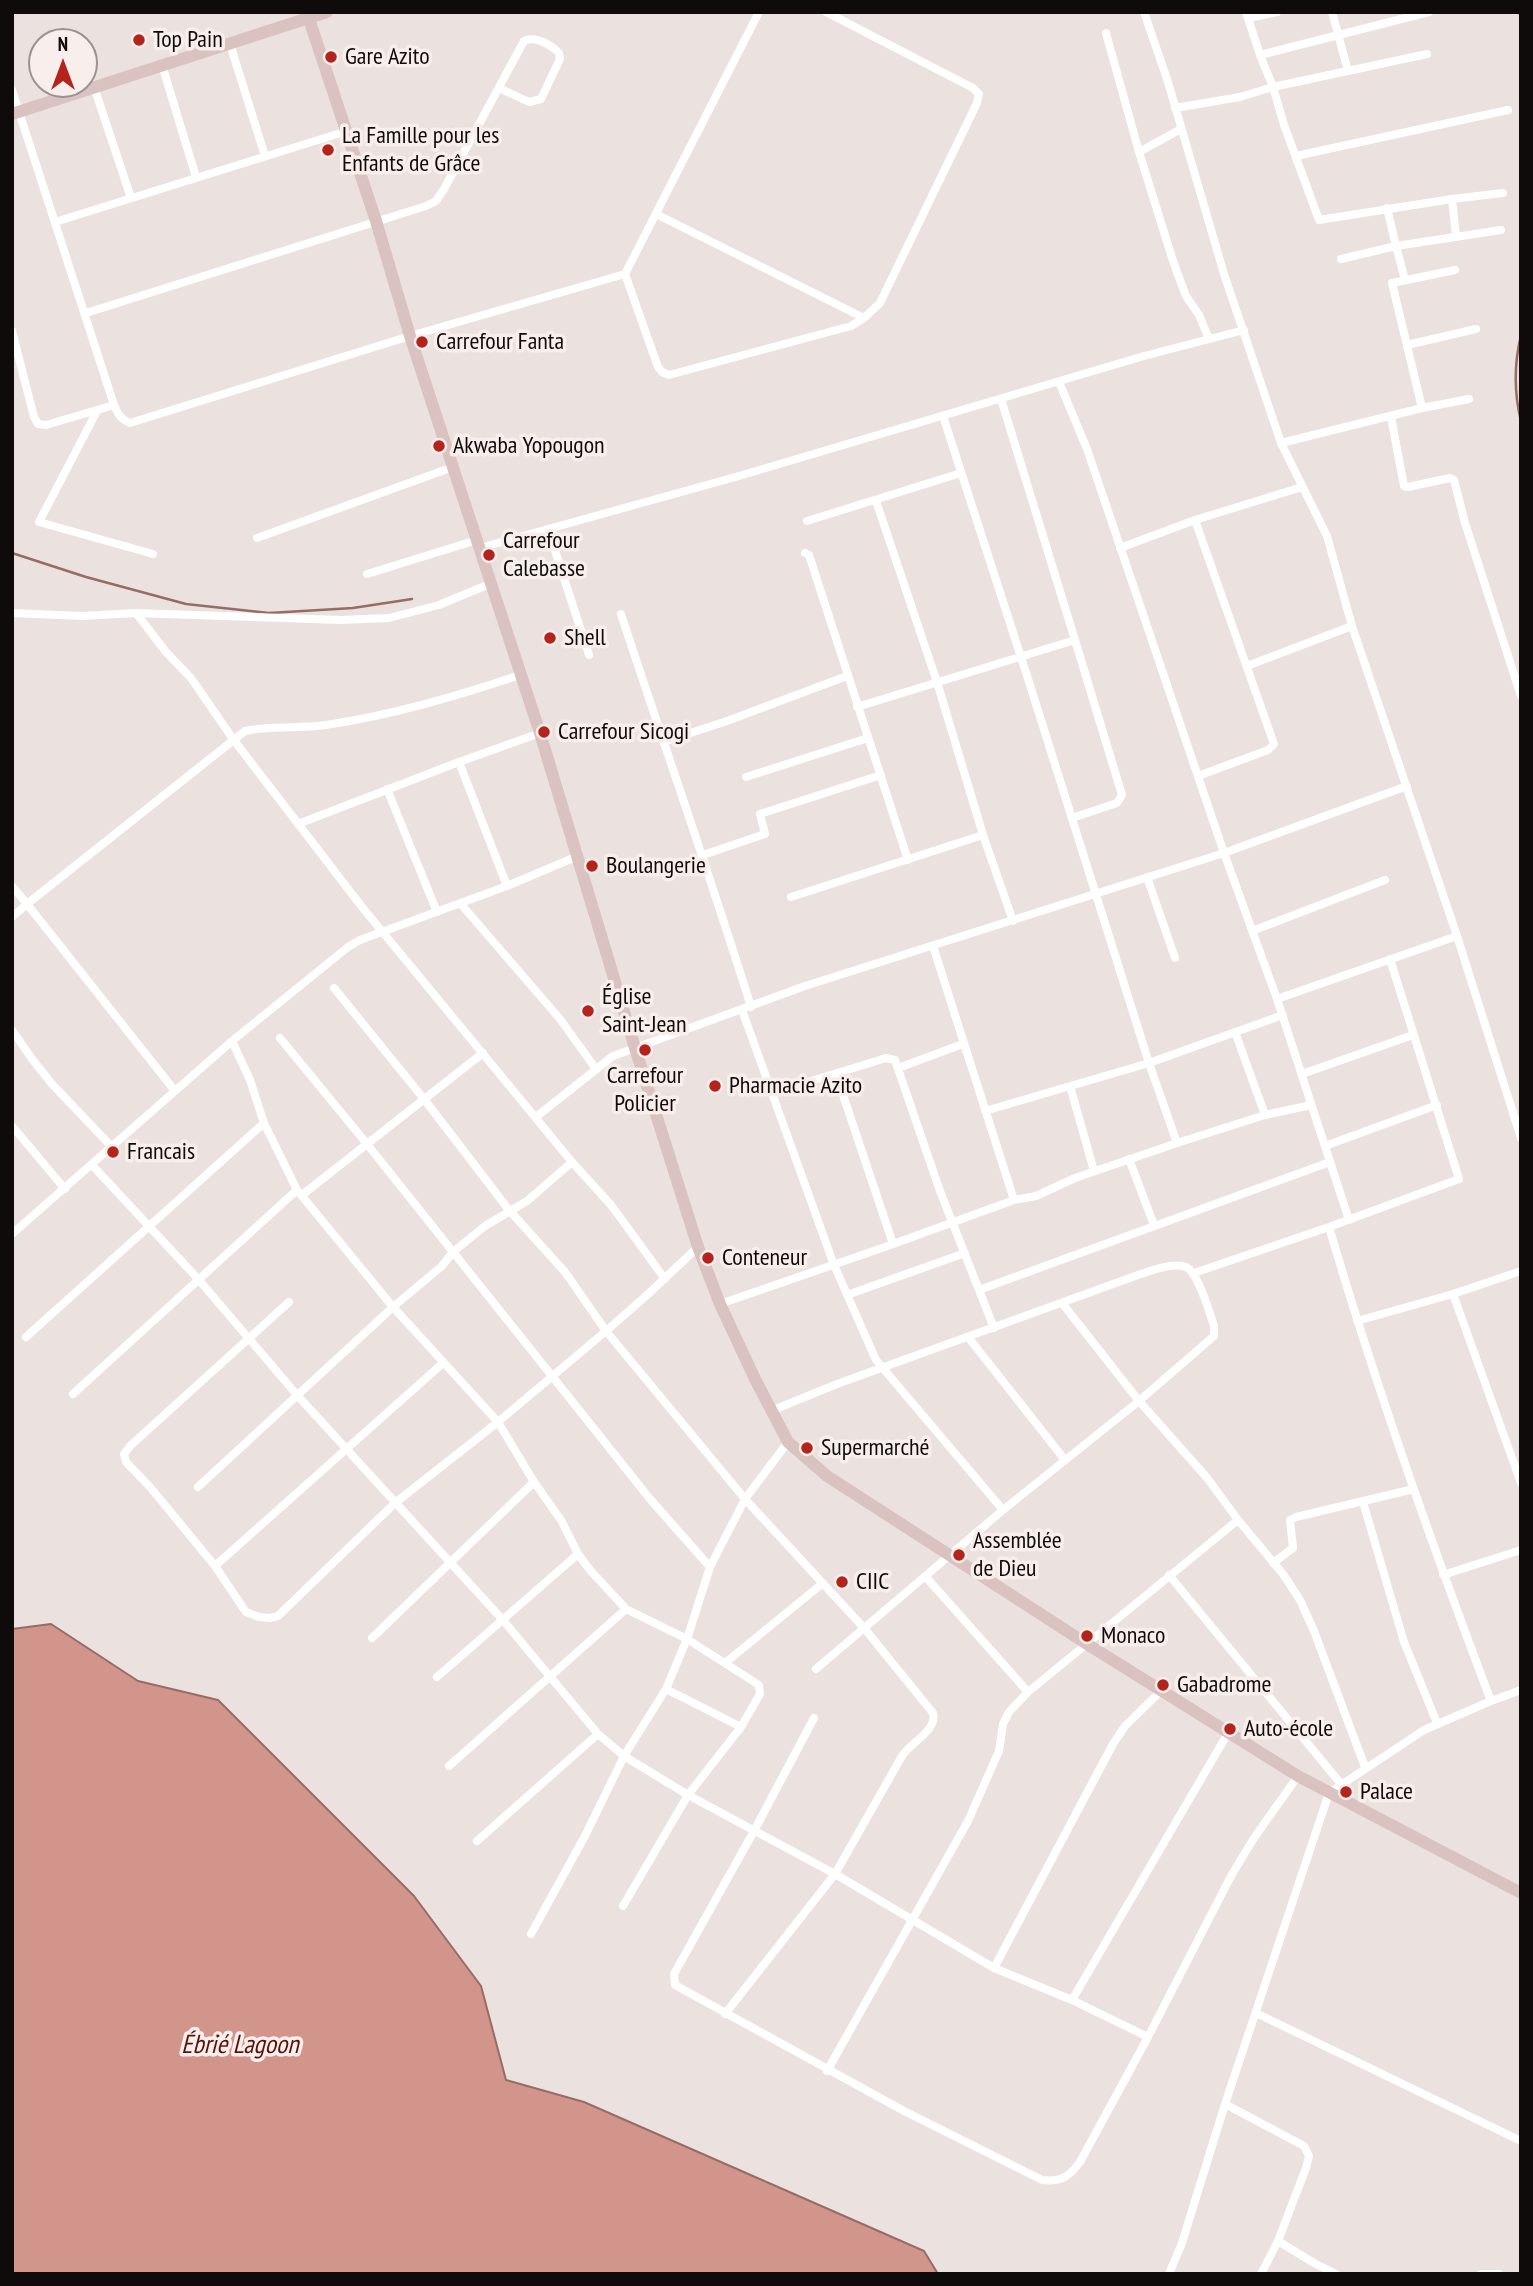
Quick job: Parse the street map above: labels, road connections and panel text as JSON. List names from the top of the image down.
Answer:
{
  "water": ["Ébrié Lagoon"],
  "places": [
    "Top Pain",
    "Gare Azito",
    "La Famille pour les Enfants de Grâce",
    "Carrefour Fanta",
    "Akwaba Yopougon",
    "Carrefour Calebasse",
    "Shell",
    "Carrefour Sicogi",
    "Boulangerie",
    "Église Saint-Jean",
    "Carrefour Policier",
    "Pharmacie Azito",
    "Francais",
    "Conteneur",
    "Supermarché",
    "Assemblée de Dieu",
    "CIIC",
    "Monaco",
    "Gabadrome",
    "Auto-école",
    "Palace"
  ],
  "north": "top"
}
